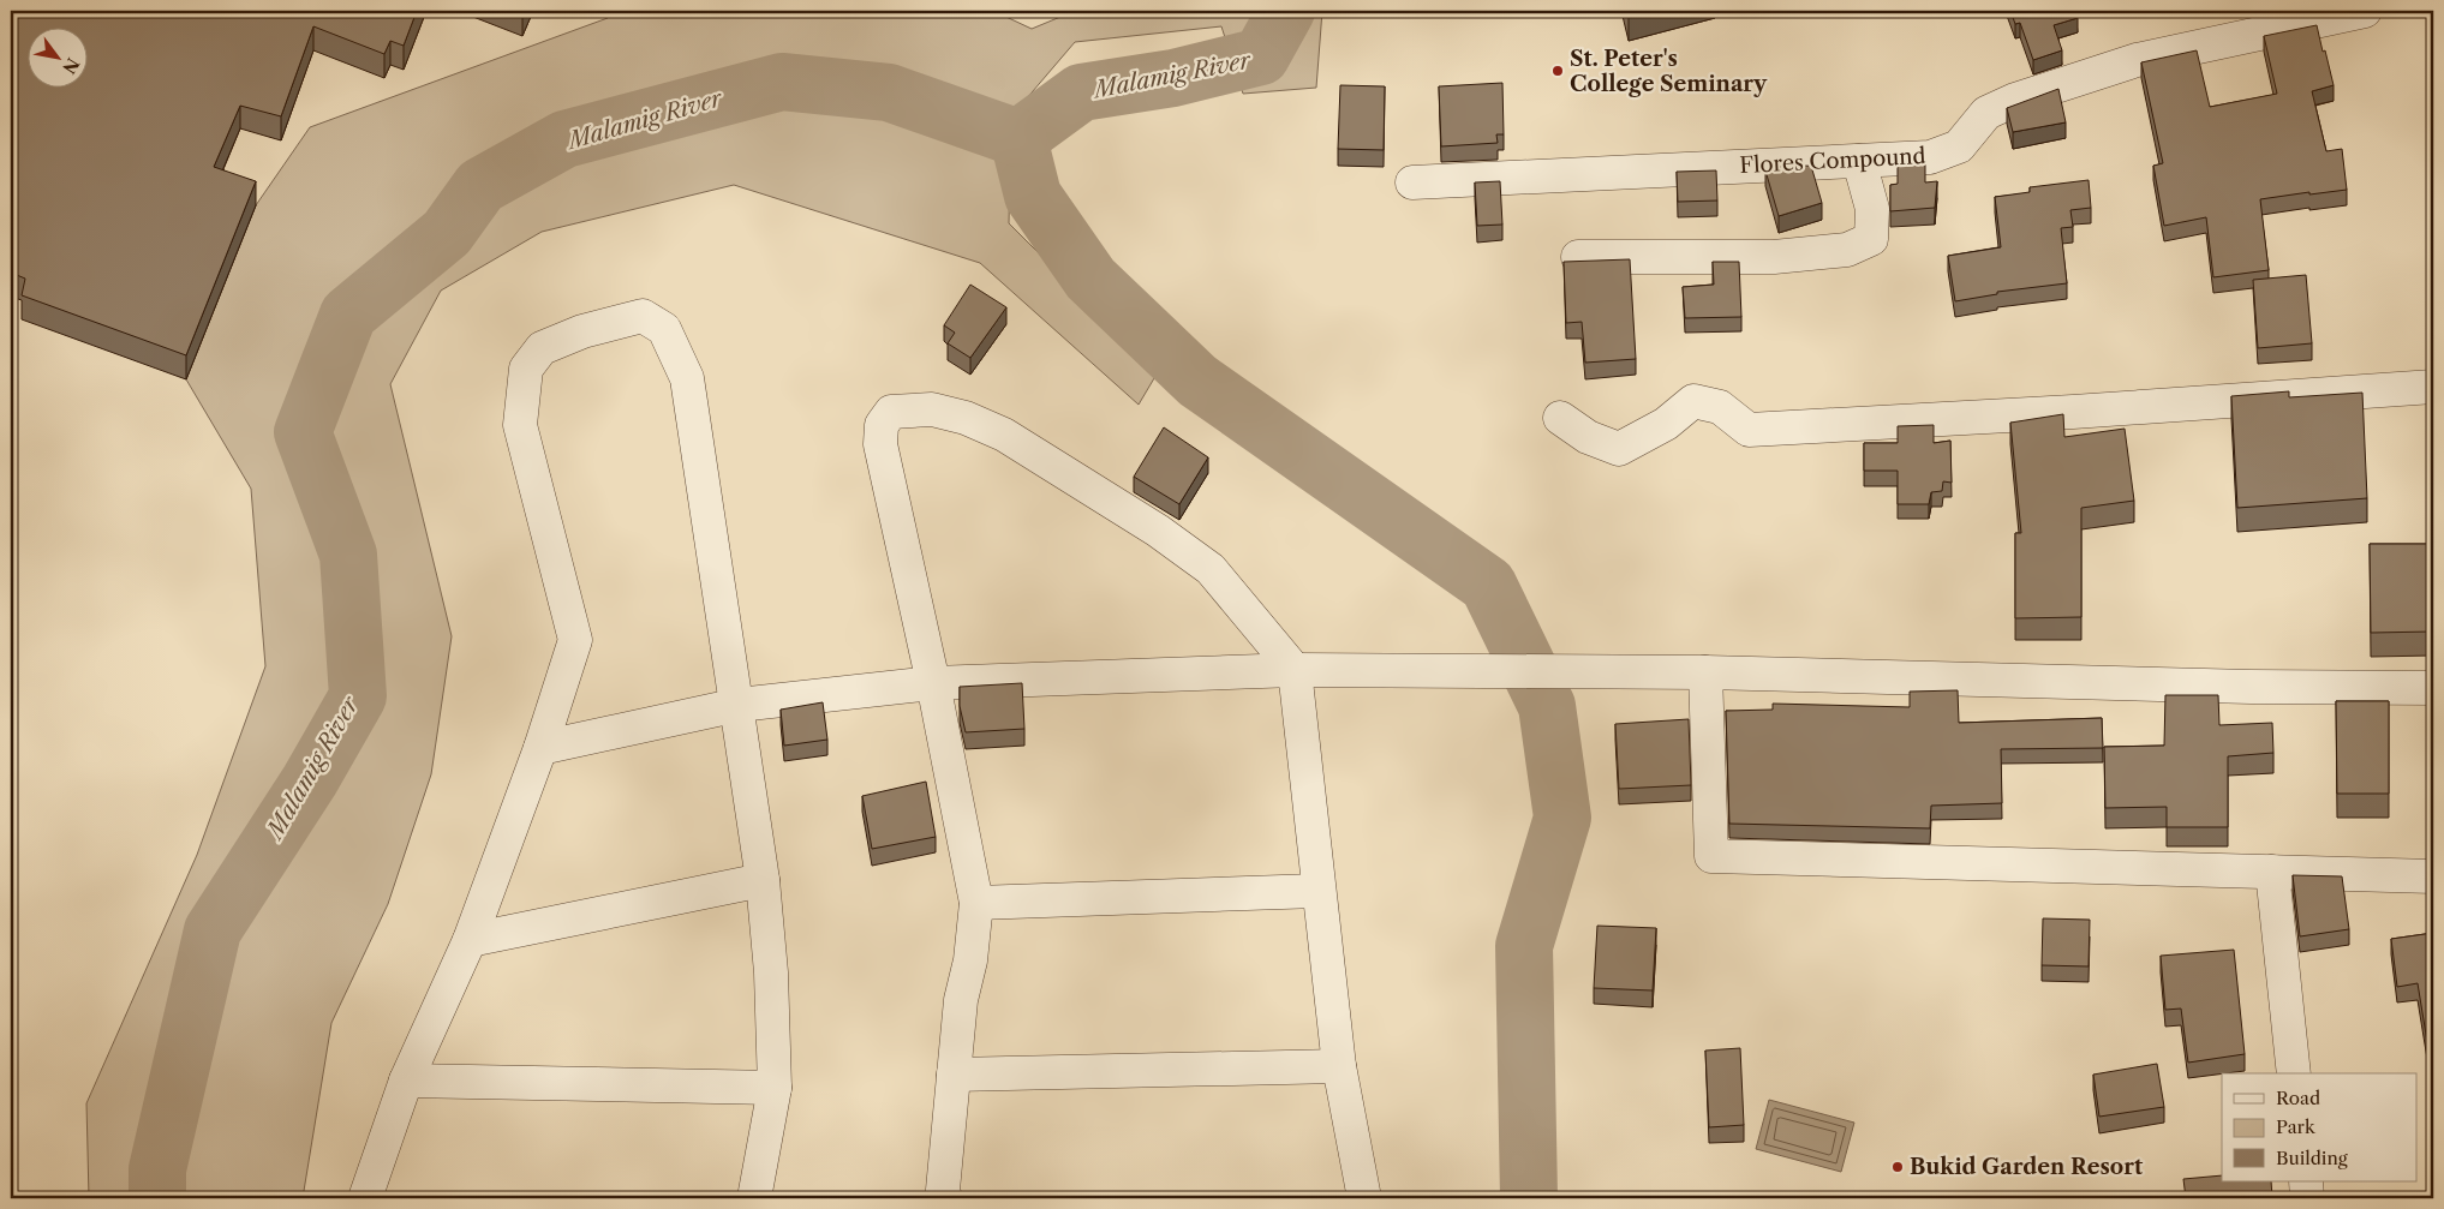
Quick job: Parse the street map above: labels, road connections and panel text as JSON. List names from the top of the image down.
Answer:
{
  "streets": {
    "street": ["Flores Compound"]
  },
  "water": ["Malamig River"],
  "places": ["St. Peter's College Seminary", "Bukid Garden Resort"],
  "legend": ["Road", "Park", "Building"],
  "north": "bottom right"
}
